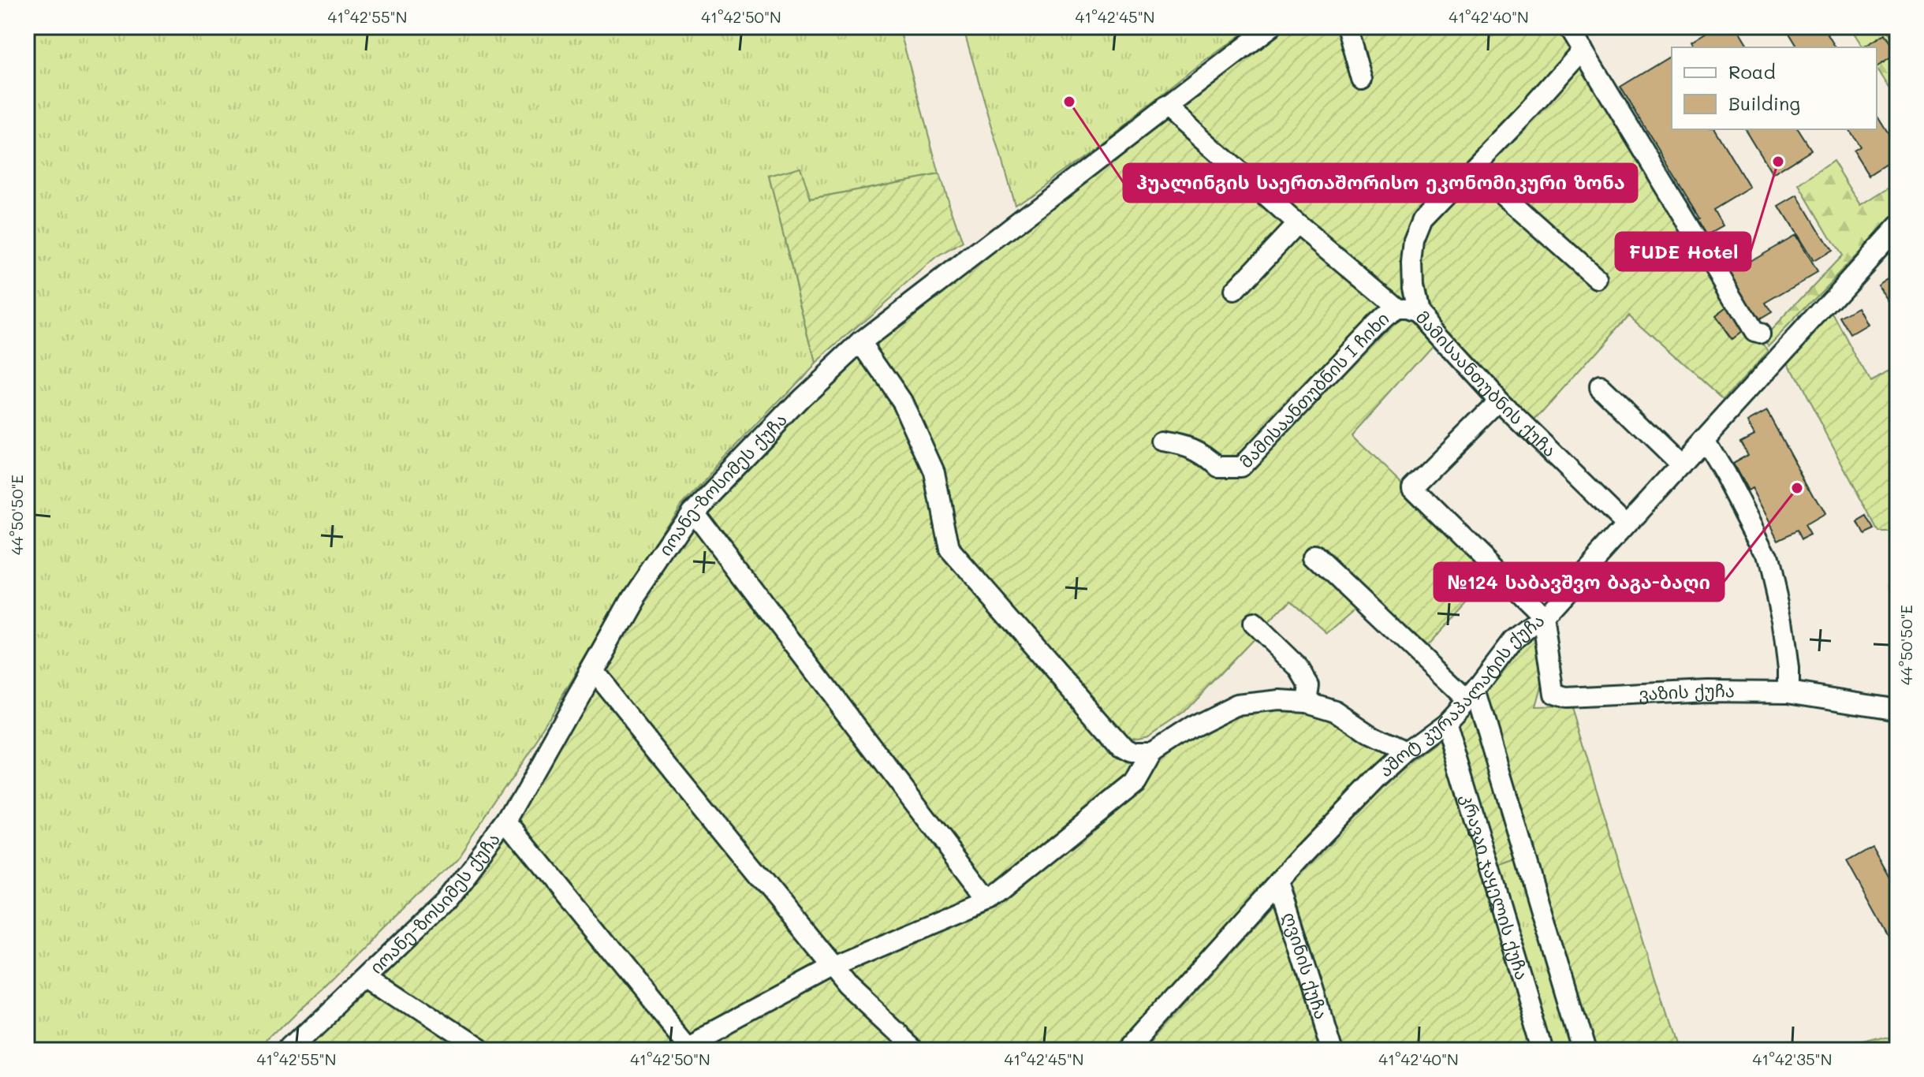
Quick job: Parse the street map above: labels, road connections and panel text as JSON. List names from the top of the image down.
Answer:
{
  "streets": {
    "street": [
      "მამისაანთუბნის ქუჩა",
      "მამისაანთუბნის I ჩიხი",
      "იოანე-ზოსიმეს ქუჩა",
      "ვაზის ქუჩა",
      "აშოტ კურაპალატის ქუჩა",
      "კრავაი ჯაყელის ქუჩა",
      "ღვინის ქუჩა"
    ]
  },
  "crossings": [
    ["მამისაანთუბნის ქუჩა", "აშოტ კურაპალატის ქუჩა"],
    ["ვაზის ქუჩა", "აშოტ კურაპალატის ქუჩა"],
    ["აშოტ კურაპალატის ქუჩა", "კრავაი ჯაყელის ქუჩა"],
    ["აშოტ კურაპალატის ქუჩა", "ღვინის ქუჩა"]
  ],
  "places": ["ჰუალინგის საერთაშორისო ეკონომიკური ზონა", "FUDE Hotel", "№124 საბავშვო ბაგა-ბაღი"],
  "legend": ["Road", "Building"],
  "coordinates": [
    "41°42'55\"N",
    "41°42'50\"N",
    "41°42'45\"N",
    "41°42'40\"N",
    "44°50'50\"E",
    "41°42'35\"N"
  ]
}
